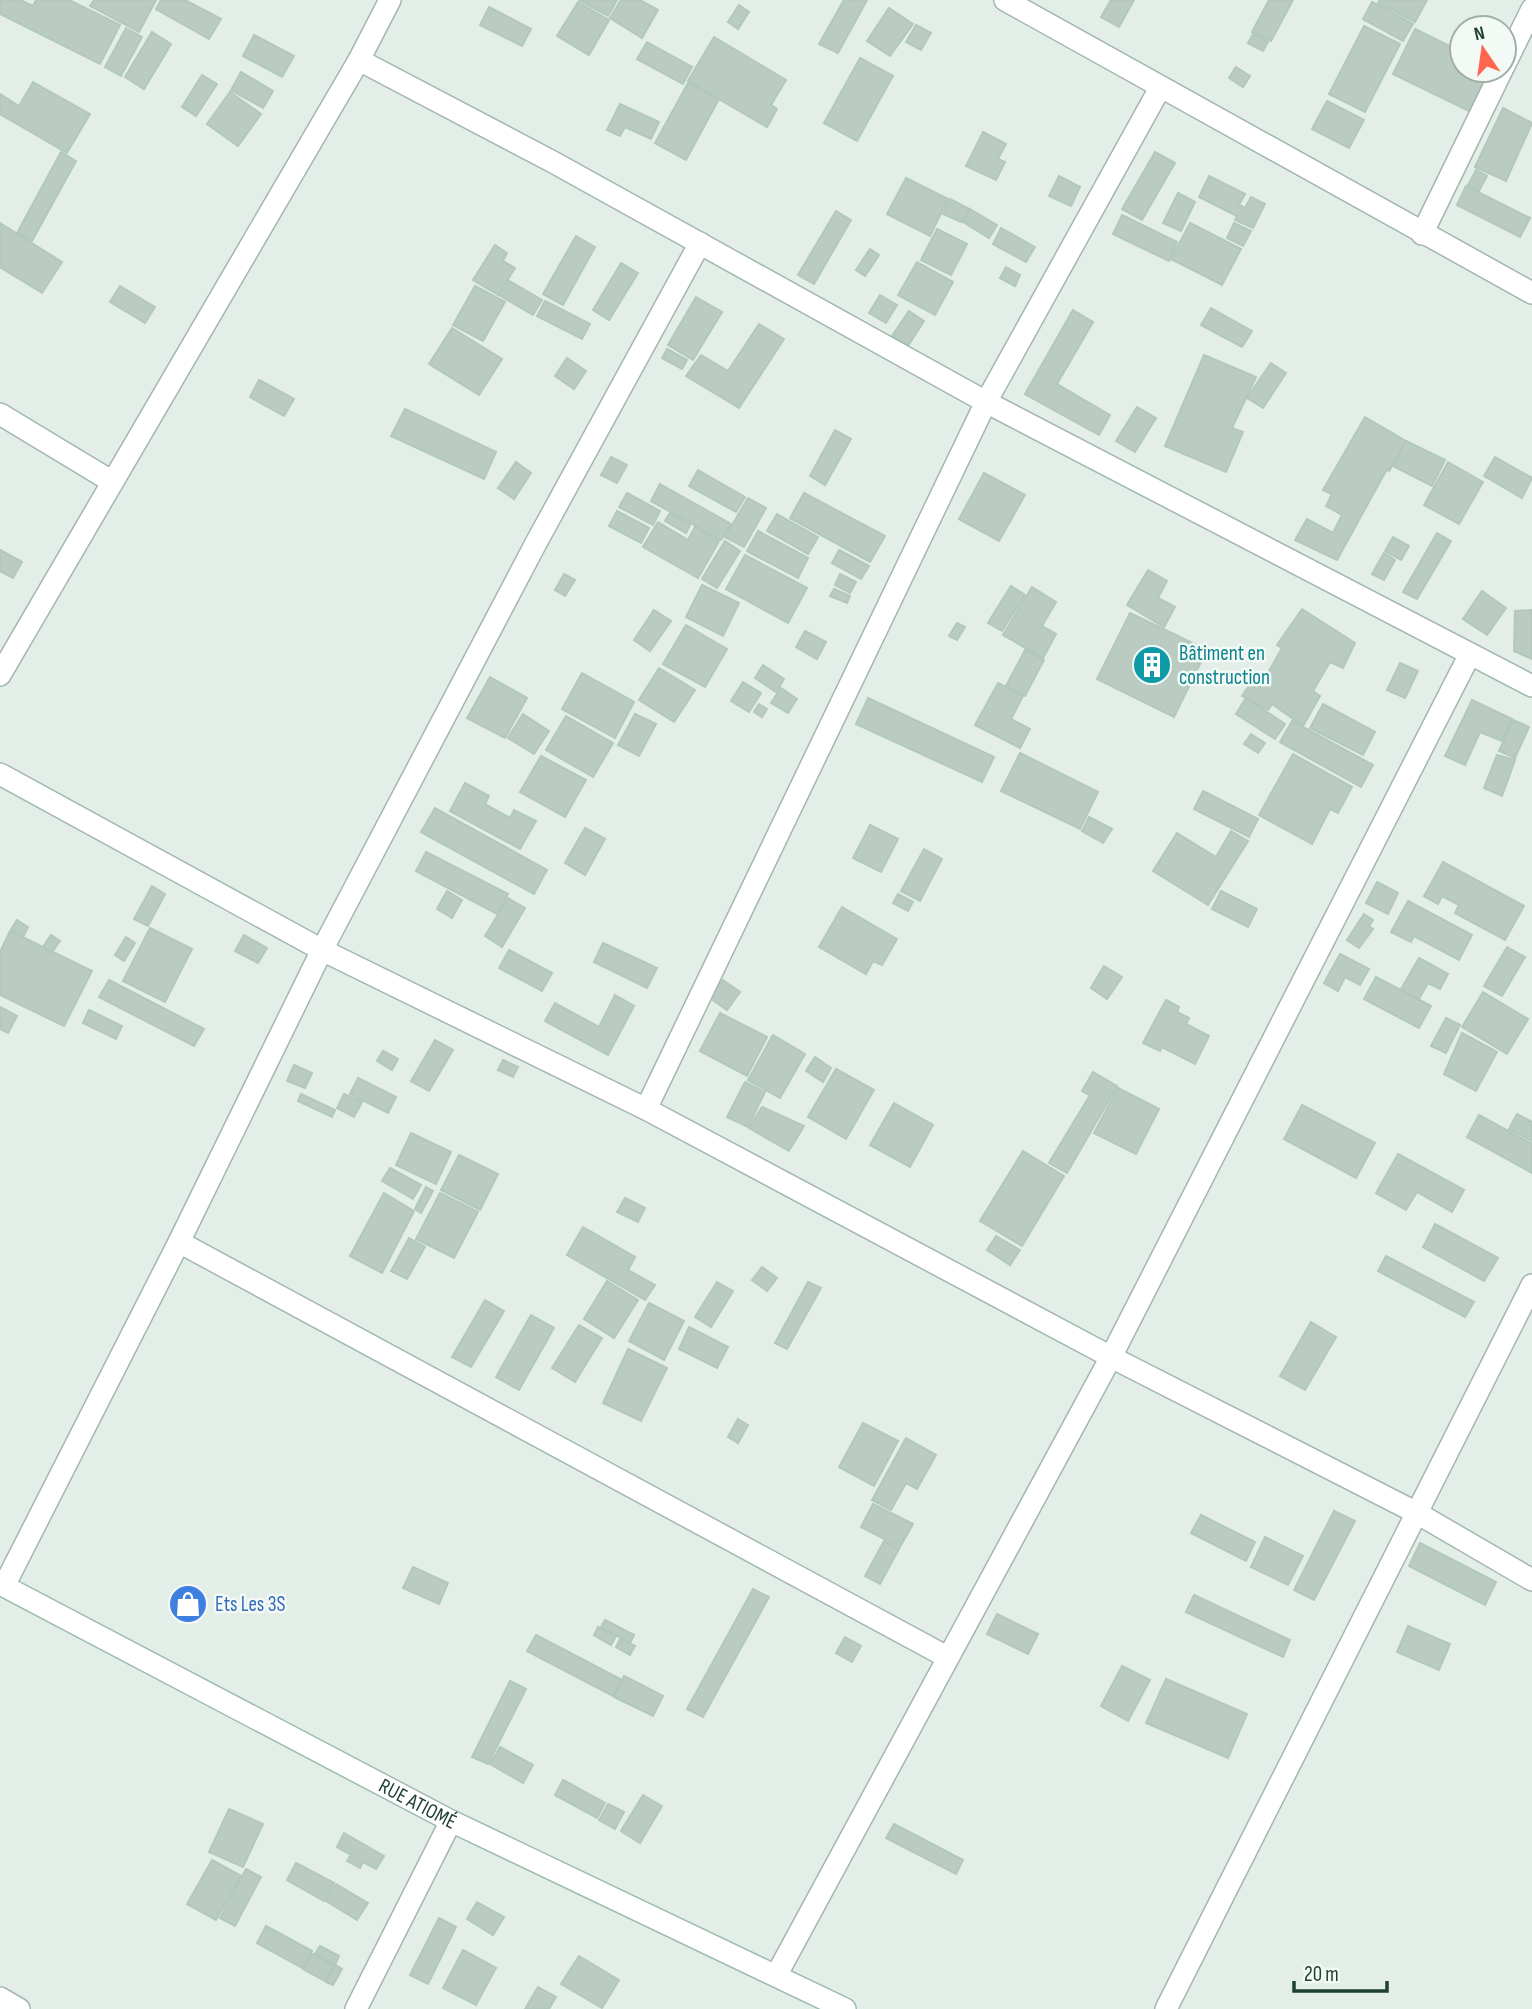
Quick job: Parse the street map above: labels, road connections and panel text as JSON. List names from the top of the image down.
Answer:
{
  "streets": {
    "street": ["RUE ATIOMÉ"]
  },
  "places": {
    "building": ["Bâtiment en construction"],
    "shop": ["Ets Les 3S"]
  },
  "scale_bar": "20 m",
  "north": "top"
}
